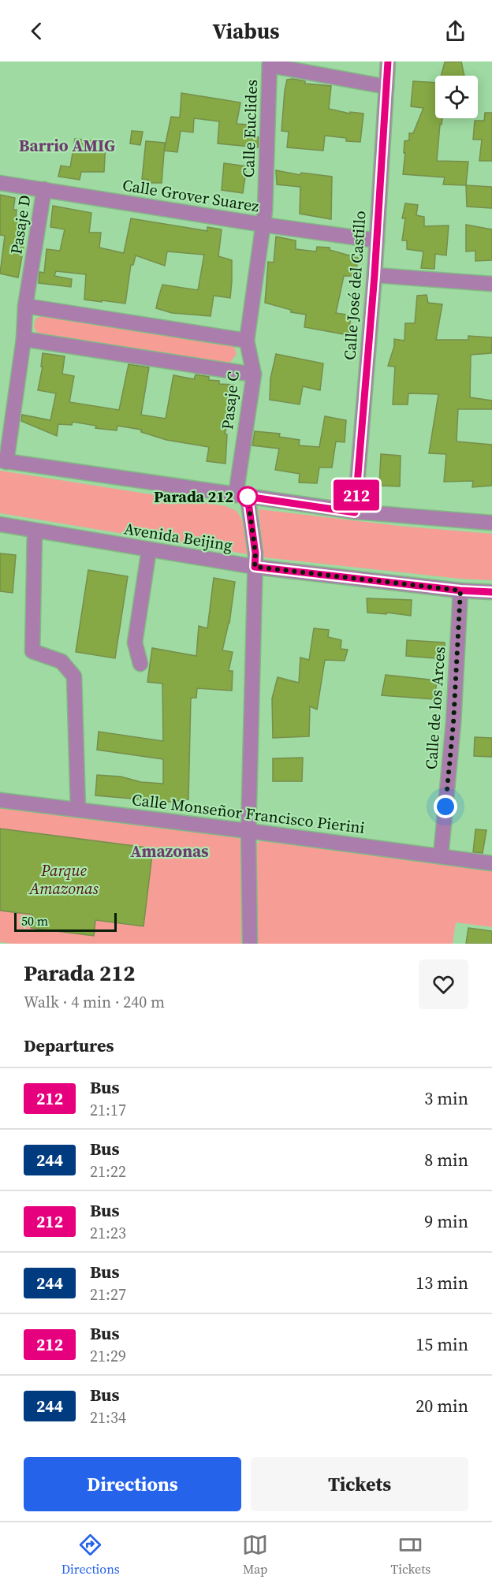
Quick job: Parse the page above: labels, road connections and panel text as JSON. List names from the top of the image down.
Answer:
{
  "streets": {
    "street": [
      "Calle Euclides",
      "Calle Grover Suarez",
      "Pasaje D",
      "Calle José del Castillo",
      "Pasaje C",
      "Avenida Beijing",
      "Calle de los Arces",
      "Calle Monseñor Francisco Pierini"
    ]
  },
  "crossings": [
    ["Calle Euclides", "Calle Grover Suarez"],
    ["Calle Euclides", "Pasaje C"],
    ["Calle Grover Suarez", "Pasaje D"],
    ["Calle Grover Suarez", "Calle José del Castillo"],
    ["Calle Grover Suarez", "Pasaje C"],
    ["Pasaje C", "Avenida Beijing"],
    ["Pasaje C", "Calle Monseñor Francisco Pierini"],
    ["Avenida Beijing", "Calle de los Arces"],
    ["Calle de los Arces", "Calle Monseñor Francisco Pierini"]
  ],
  "districts": ["Barrio AMIG", "Amazonas"],
  "parks": ["Parque Amazonas"],
  "places": ["Parada 212"],
  "lines": ["bus line 212"],
  "scale_bar": "50 m",
  "page": {
    "header": "Viabus",
    "on_map": "212",
    "scale": "50 m",
    "heading": [
      ["Parada 212", "Walk · 4 min · 240 m"],
      "Departures"
    ],
    "list": [
      {
        "mark": "212",
        "name": "Bus",
        "note": "21:17",
        "value": "3 min"
      },
      {
        "mark": "244",
        "name": "Bus",
        "note": "21:22",
        "value": "8 min"
      },
      {
        "mark": "212",
        "name": "Bus",
        "note": "21:23",
        "value": "9 min"
      },
      {
        "mark": "244",
        "name": "Bus",
        "note": "21:27",
        "value": "13 min"
      },
      {
        "mark": "212",
        "name": "Bus",
        "note": "21:29",
        "value": "15 min"
      },
      {
        "mark": "244",
        "name": "Bus",
        "note": "21:34",
        "value": "20 min"
      }
    ],
    "buttons": ["Directions", "Tickets"],
    "tabs": ["Directions", "Map", "Tickets"]
  }
}
